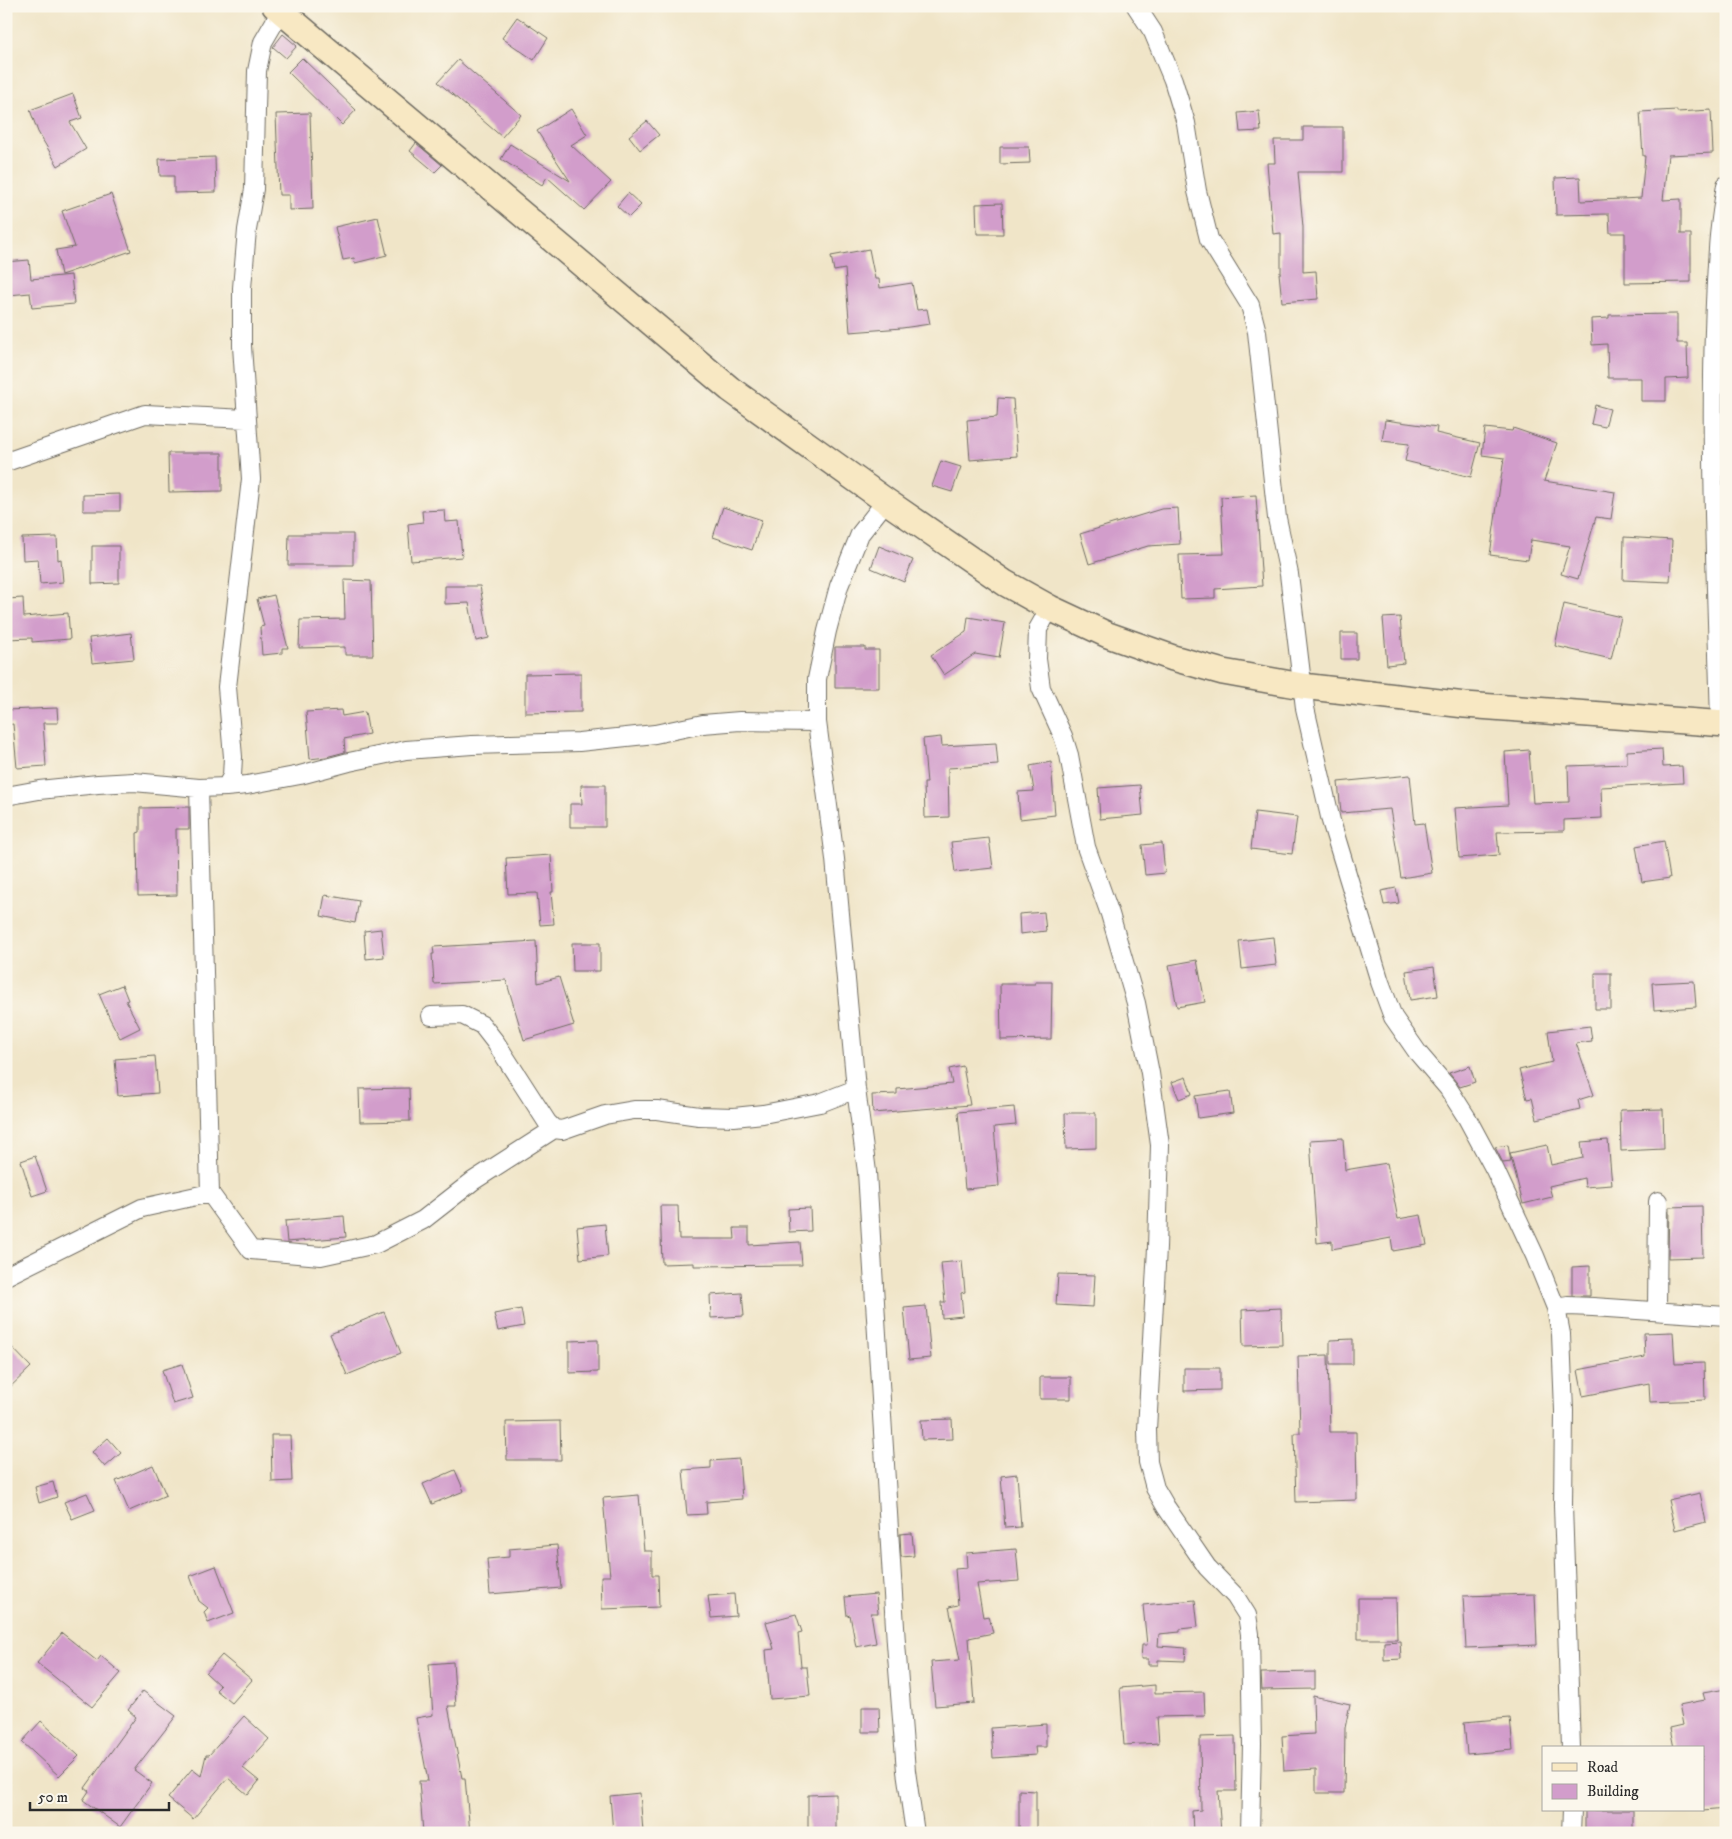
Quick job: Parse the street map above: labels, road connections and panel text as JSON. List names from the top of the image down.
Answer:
{
  "legend": ["Road", "Building"],
  "scale_bar": "50 m"
}
